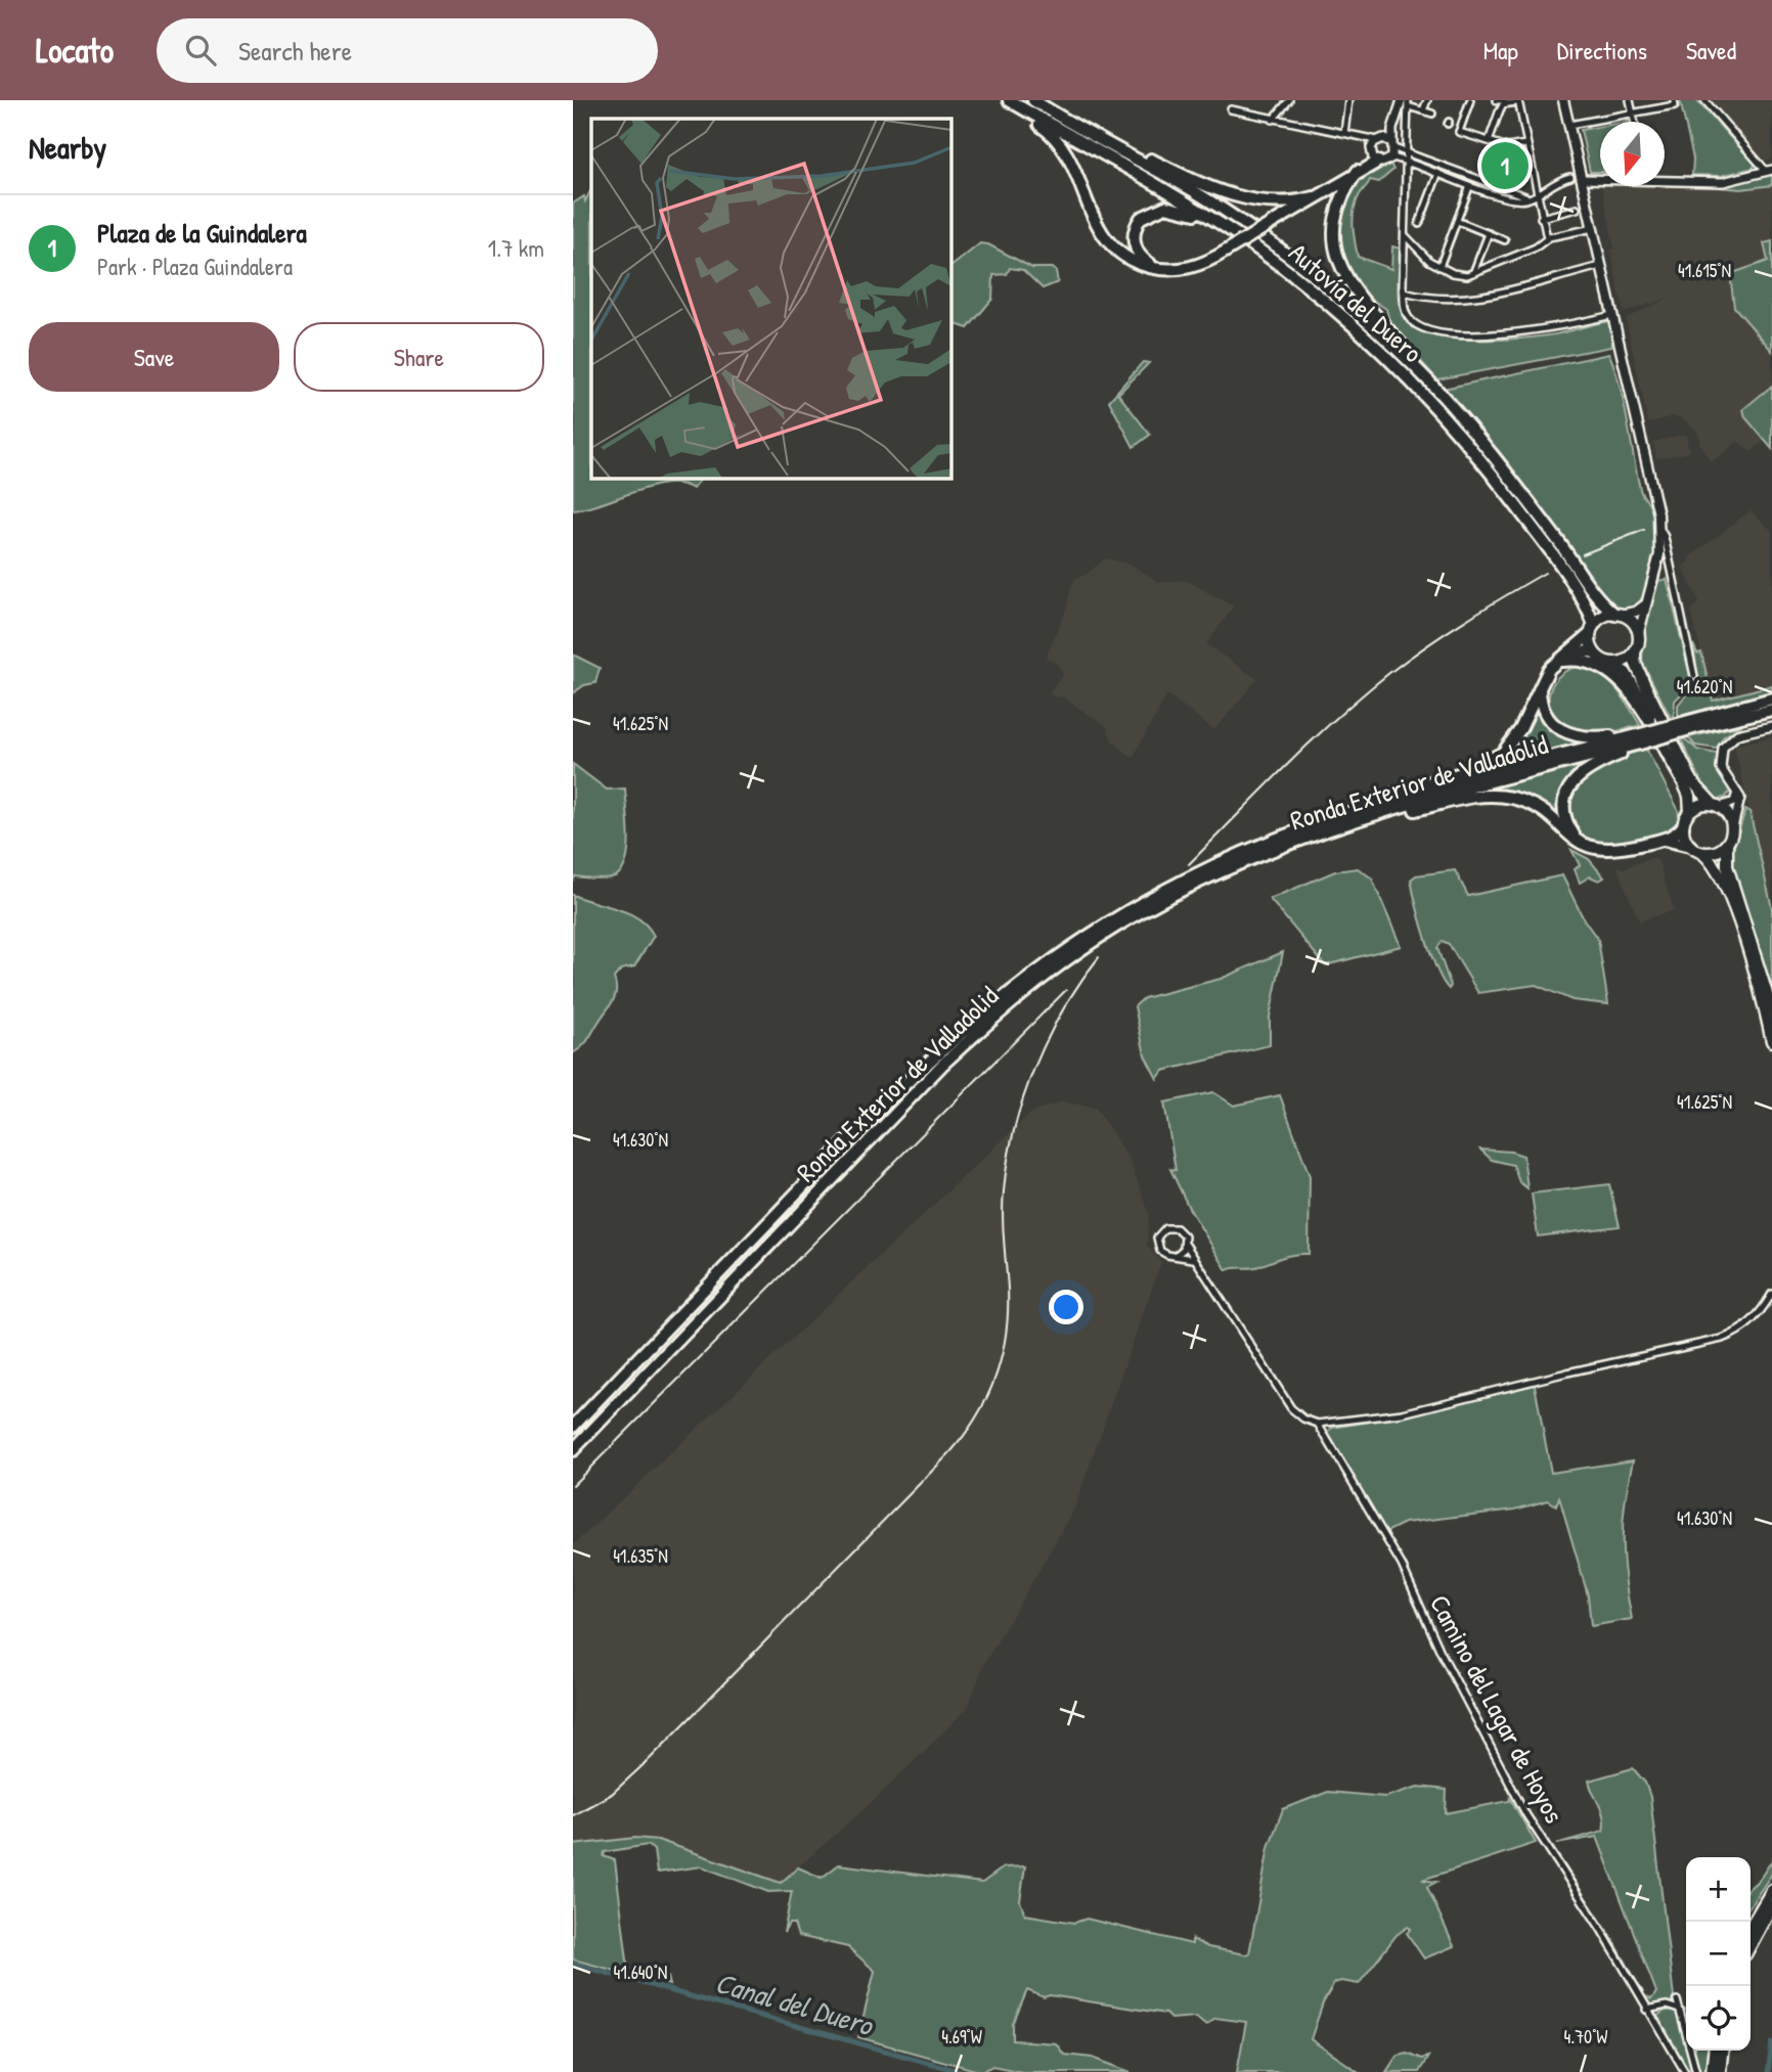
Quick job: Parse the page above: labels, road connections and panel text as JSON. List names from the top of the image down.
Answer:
{
  "streets": {
    "highway": ["Autovía del Duero", "Ronda Exterior de Valladolid"],
    "street": ["Camino del Lagar de Hoyos"]
  },
  "water": ["Canal del Duero"],
  "north": "bottom",
  "page": {
    "header": "Locato",
    "search": "Search here",
    "nav": ["Map", "Directions", "Saved"],
    "heading": "Nearby",
    "pins": "1",
    "list": [
      {
        "mark": "1",
        "name": "Plaza de la Guindalera",
        "note": "Park · Plaza Guindalera",
        "value": "1.7 km"
      }
    ],
    "buttons": ["Save", "Share"],
    "map_buttons": ["+", "−"]
  },
  "coordinates": [
    "41.615°N",
    "41.620°N",
    "41.625°N",
    "41.630°N",
    "41.635°N",
    "41.640°N",
    "4.69°W",
    "4.70°W"
  ]
}
